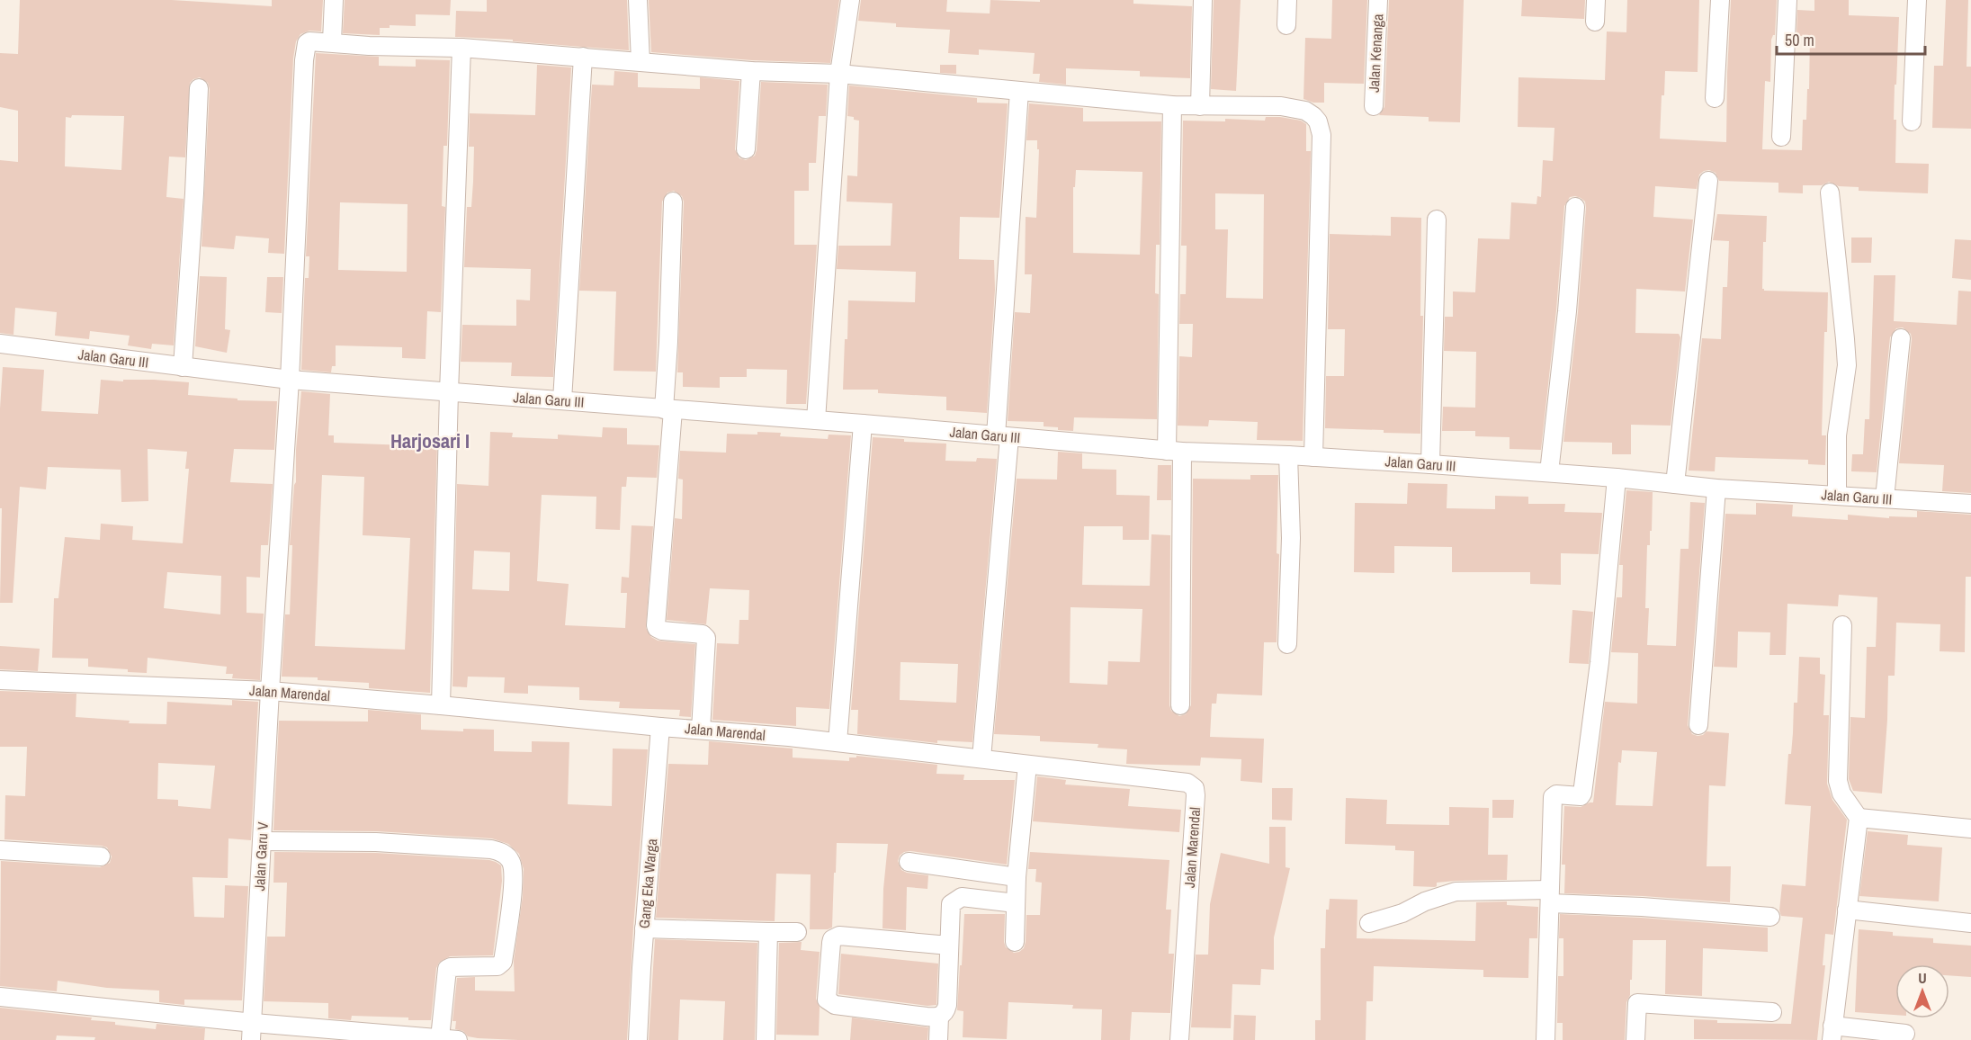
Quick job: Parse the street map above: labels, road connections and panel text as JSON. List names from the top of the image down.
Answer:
{
  "streets": {
    "street": [
      "Jalan Kenanga",
      "Jalan Garu III",
      "Jalan Marendal",
      "Jalan Garu V",
      "Gang Eka Warga"
    ]
  },
  "crossings": [
    ["Jalan Garu III", "Jalan Garu V"],
    ["Jalan Marendal", "Jalan Garu V"],
    ["Jalan Marendal", "Gang Eka Warga"]
  ],
  "districts": ["Harjosari I"],
  "scale_bar": "50 m",
  "north": "top"
}
